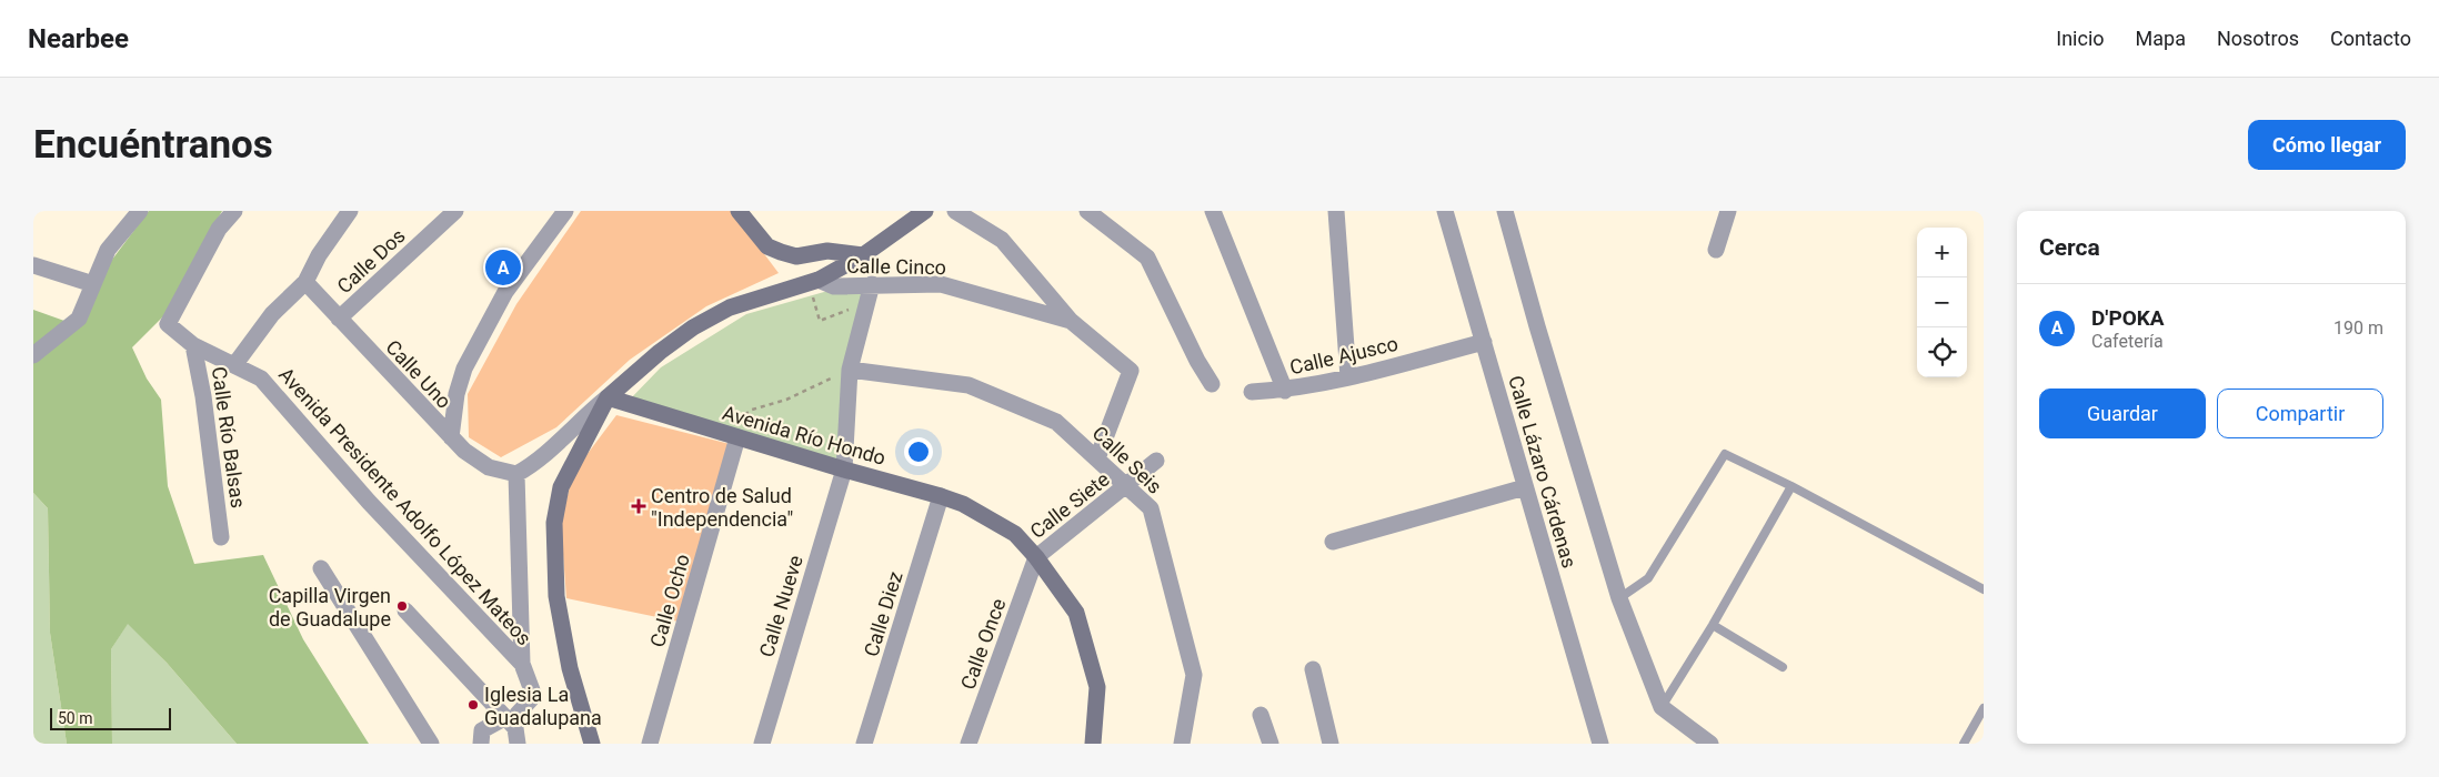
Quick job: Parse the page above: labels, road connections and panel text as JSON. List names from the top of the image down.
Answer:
{
  "streets": {
    "street": [
      "Calle Dos",
      "Calle Cinco",
      "Calle Ajusco",
      "Calle Uno",
      "Avenida Río Hondo",
      "Calle Río Balsas",
      "Calle Seis",
      "Calle Lázaro Cárdenas",
      "Calle Siete",
      "Avenida Presidente Adolfo López Mateos",
      "Calle Ocho",
      "Calle Nueve",
      "Calle Diez",
      "Calle Once"
    ]
  },
  "crossings": [
    ["Calle Dos", "Calle Uno"],
    ["Calle Dos", "Avenida Presidente Adolfo López Mateos"],
    ["Calle Cinco", "Calle Nueve"],
    ["Calle Ajusco", "Calle Lázaro Cárdenas"],
    ["Avenida Río Hondo", "Calle Siete"],
    ["Avenida Río Hondo", "Calle Ocho"],
    ["Avenida Río Hondo", "Calle Nueve"],
    ["Avenida Río Hondo", "Calle Diez"],
    ["Avenida Río Hondo", "Calle Once"],
    ["Calle Río Balsas", "Avenida Presidente Adolfo López Mateos"],
    ["Calle Seis", "Calle Siete"],
    ["Calle Seis", "Calle Nueve"],
    ["Calle Siete", "Calle Once"]
  ],
  "places": {
    "health": ["Centro de Salud \"Independencia\""],
    "other": ["Capilla Virgen de Guadalupe", "Iglesia La Guadalupana"]
  },
  "scale_bar": "50 m",
  "page": {
    "header": "Nearbee",
    "nav": [
      "Inicio",
      "Mapa",
      "Nosotros",
      "Contacto"
    ],
    "buttons": [
      "Cómo llegar",
      ["Guardar", "Compartir"]
    ],
    "title": "Encuéntranos",
    "heading": "Cerca",
    "map_buttons": ["+", "−"],
    "pins": "A",
    "list": [
      {
        "mark": "A",
        "name": "D'POKA",
        "note": "Cafetería",
        "value": "190 m"
      }
    ],
    "scale": "50 m"
  }
}
